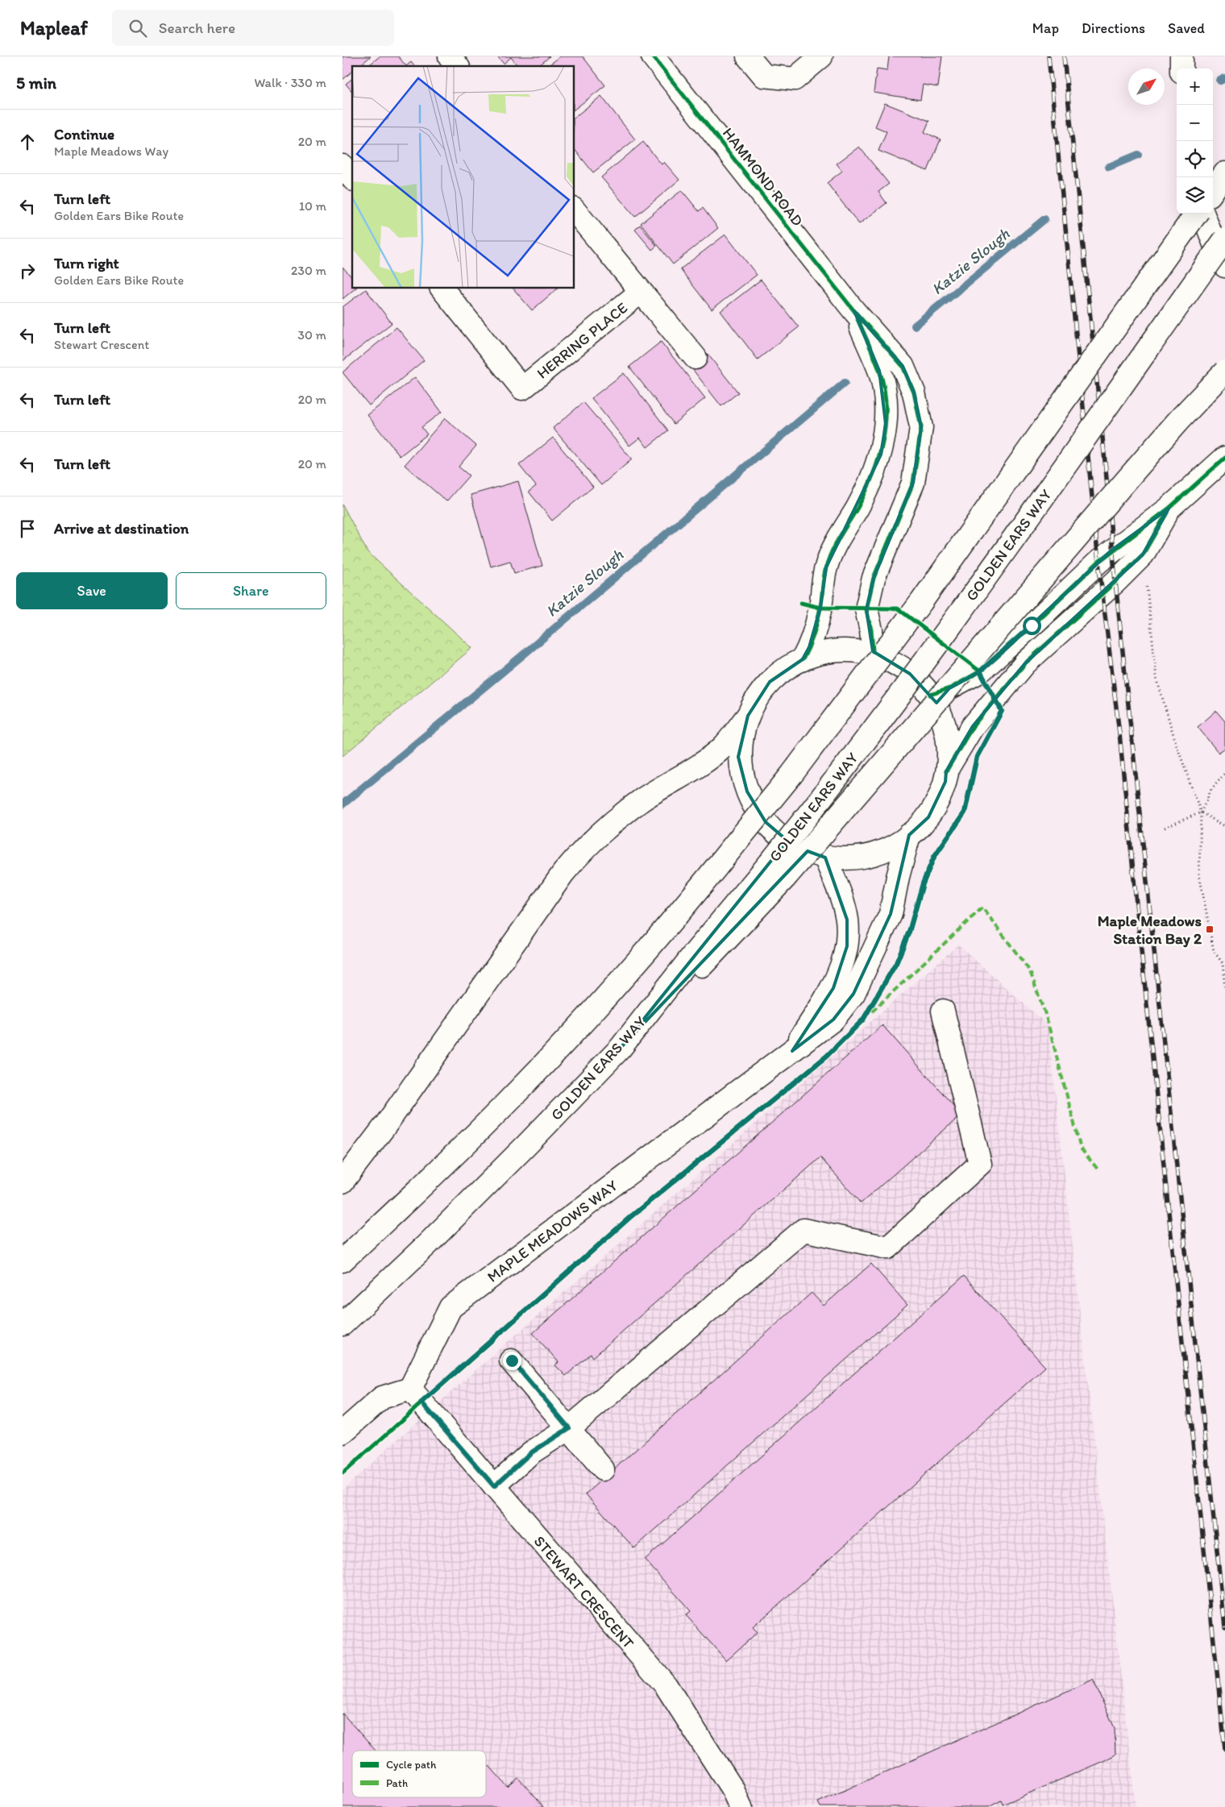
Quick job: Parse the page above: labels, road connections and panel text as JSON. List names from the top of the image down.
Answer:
{
  "streets": {
    "main road": [
      "HAMMOND ROAD",
      "HERRING PLACE",
      "GOLDEN EARS WAY",
      "MAPLE MEADOWS WAY",
      "STEWART CRESCENT"
    ]
  },
  "crossings": [
    ["MAPLE MEADOWS WAY", "STEWART CRESCENT"]
  ],
  "water": ["Katzie Slough"],
  "places": {
    "transit": ["Maple Meadows Station Bay 2"]
  },
  "legend": ["Cycle path", "Path"],
  "north": "top right",
  "page": {
    "header": "Mapleaf",
    "search": "Search here",
    "nav": ["Map", "Directions", "Saved"],
    "heading": ["5 min", "Walk · 330 m"],
    "map_buttons": ["+", "−"],
    "list": [
      ["Continue", "Maple Meadows Way", "20 m"],
      ["Turn left", "Golden Ears Bike Route", "10 m"],
      ["Turn right", "Golden Ears Bike Route", "230 m"],
      ["Turn left", "Stewart Crescent", "30 m"],
      ["Turn left", "20 m"],
      ["Turn left", "20 m"],
      "Arrive at destination"
    ],
    "buttons": ["Save", "Share"]
  }
}
